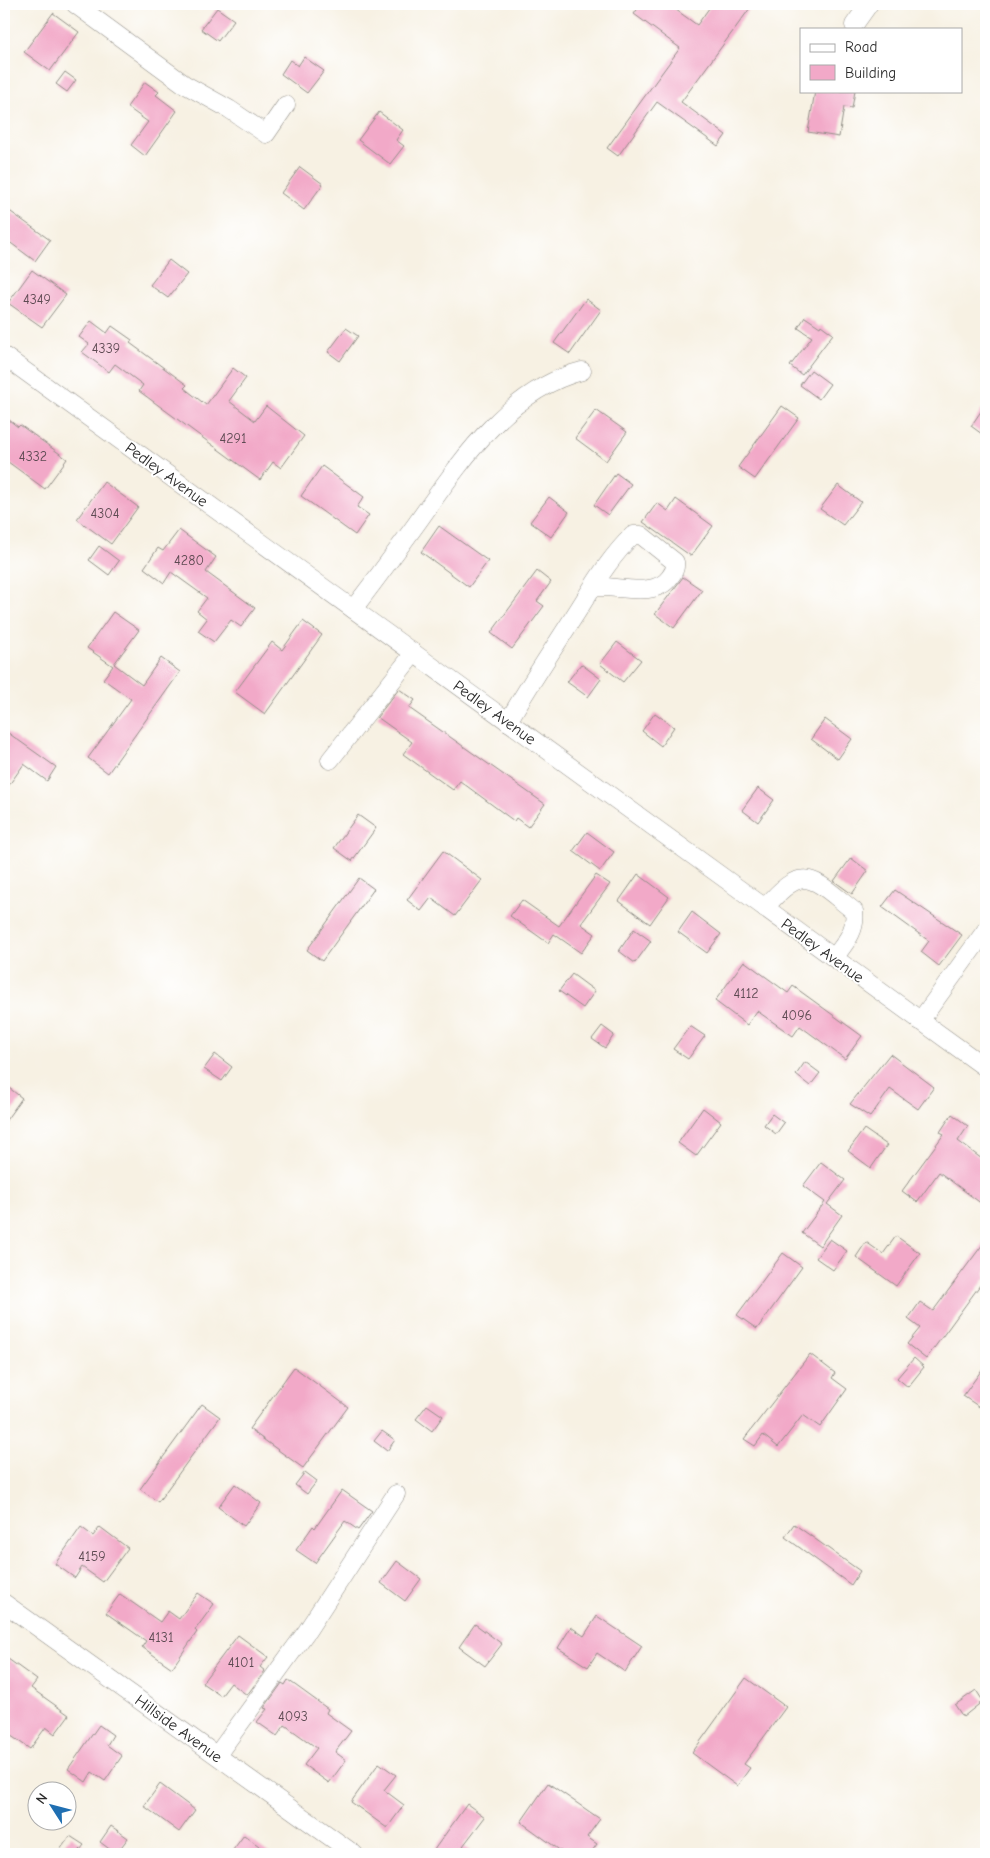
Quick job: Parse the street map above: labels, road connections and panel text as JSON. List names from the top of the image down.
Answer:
{
  "streets": {
    "street": ["Pedley Avenue", "Hillside Avenue"]
  },
  "house_numbers": [
    "4349",
    "4339",
    "4291",
    "4332",
    "4304",
    "4280",
    "4112",
    "4096",
    "4159",
    "4131",
    "4101",
    "4093"
  ],
  "legend": ["Road", "Building"],
  "north": "top left"
}
